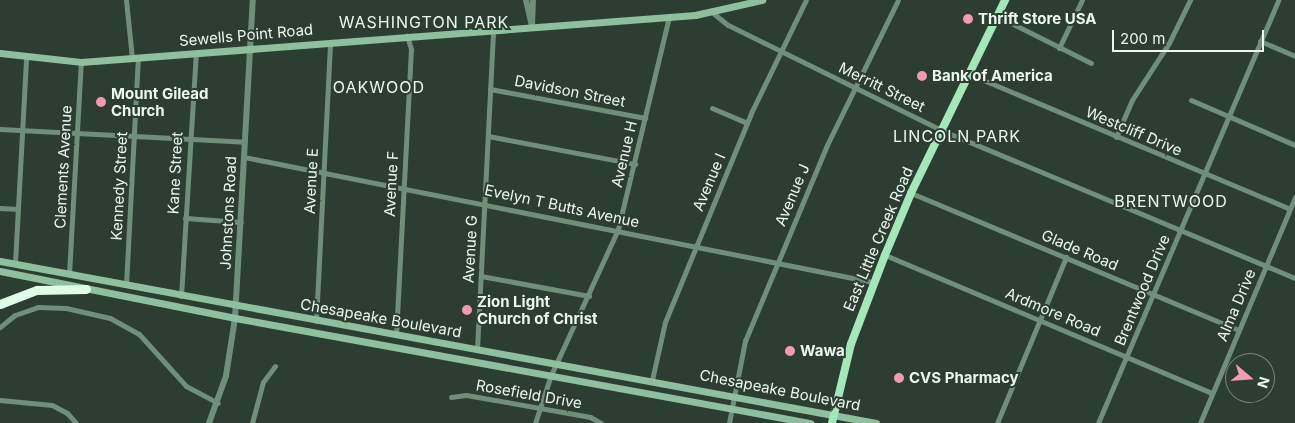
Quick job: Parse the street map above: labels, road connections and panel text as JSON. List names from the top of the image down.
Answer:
{
  "streets": {
    "main road": ["Sewells Point Road", "East Little Creek Road", "Chesapeake Boulevard"],
    "street": [
      "Merritt Street",
      "Davidson Street",
      "Westcliff Drive",
      "Avenue H",
      "Clements Avenue",
      "Kane Street",
      "Avenue E",
      "Avenue I",
      "Avenue F",
      "Kennedy Street",
      "Avenue J",
      "Evelyn T Butts Avenue",
      "Johnstons Road",
      "Avenue G",
      "Glade Road",
      "Brentwood Drive",
      "Alma Drive",
      "Ardmore Road",
      "Rosefield Drive"
    ]
  },
  "crossings": [
    ["Sewells Point Road", "Merritt Street"],
    ["Sewells Point Road", "Avenue H"],
    ["Sewells Point Road", "Clements Avenue"],
    ["Sewells Point Road", "Kane Street"],
    ["Sewells Point Road", "Avenue E"],
    ["Sewells Point Road", "Avenue F"],
    ["Sewells Point Road", "Kennedy Street"],
    ["Sewells Point Road", "Johnstons Road"],
    ["Sewells Point Road", "Avenue G"],
    ["Merritt Street", "Avenue I"],
    ["Merritt Street", "Avenue J"],
    ["Merritt Street", "East Little Creek Road"],
    ["Merritt Street", "Brentwood Drive"],
    ["Merritt Street", "Alma Drive"],
    ["Davidson Street", "Avenue H"],
    ["Davidson Street", "Avenue G"],
    ["Westcliff Drive", "East Little Creek Road"],
    ["Westcliff Drive", "Brentwood Drive"],
    ["Westcliff Drive", "Alma Drive"],
    ["Avenue H", "Evelyn T Butts Avenue"],
    ["Avenue H", "Chesapeake Boulevard"],
    ["Avenue H", "Rosefield Drive"],
    ["Clements Avenue", "Chesapeake Boulevard"],
    ["Kane Street", "Chesapeake Boulevard"],
    ["Avenue E", "Evelyn T Butts Avenue"],
    ["Avenue E", "Chesapeake Boulevard"],
    ["Avenue I", "Evelyn T Butts Avenue"],
    ["Avenue I", "Chesapeake Boulevard"],
    ["Avenue F", "Evelyn T Butts Avenue"],
    ["Avenue F", "Chesapeake Boulevard"],
    ["Kennedy Street", "Chesapeake Boulevard"],
    ["Avenue J", "Evelyn T Butts Avenue"],
    ["Avenue J", "Chesapeake Boulevard"],
    ["Evelyn T Butts Avenue", "Johnstons Road"],
    ["Evelyn T Butts Avenue", "East Little Creek Road"],
    ["Evelyn T Butts Avenue", "Avenue G"],
    ["Johnstons Road", "Chesapeake Boulevard"],
    ["East Little Creek Road", "Glade Road"],
    ["East Little Creek Road", "Ardmore Road"],
    ["East Little Creek Road", "Chesapeake Boulevard"],
    ["Avenue G", "Chesapeake Boulevard"],
    ["Glade Road", "Brentwood Drive"],
    ["Glade Road", "Alma Drive"],
    ["Brentwood Drive", "Ardmore Road"],
    ["Alma Drive", "Ardmore Road"]
  ],
  "districts": [
    "WASHINGTON PARK",
    "OAKWOOD",
    "LINCOLN PARK",
    "BRENTWOOD"
  ],
  "places": [
    "Thrift Store USA",
    "Bank of America",
    "Mount Gilead Church",
    "Zion Light Church of Christ",
    "Wawa",
    "CVS Pharmacy"
  ],
  "scale_bar": "200 m",
  "north": "right"
}
